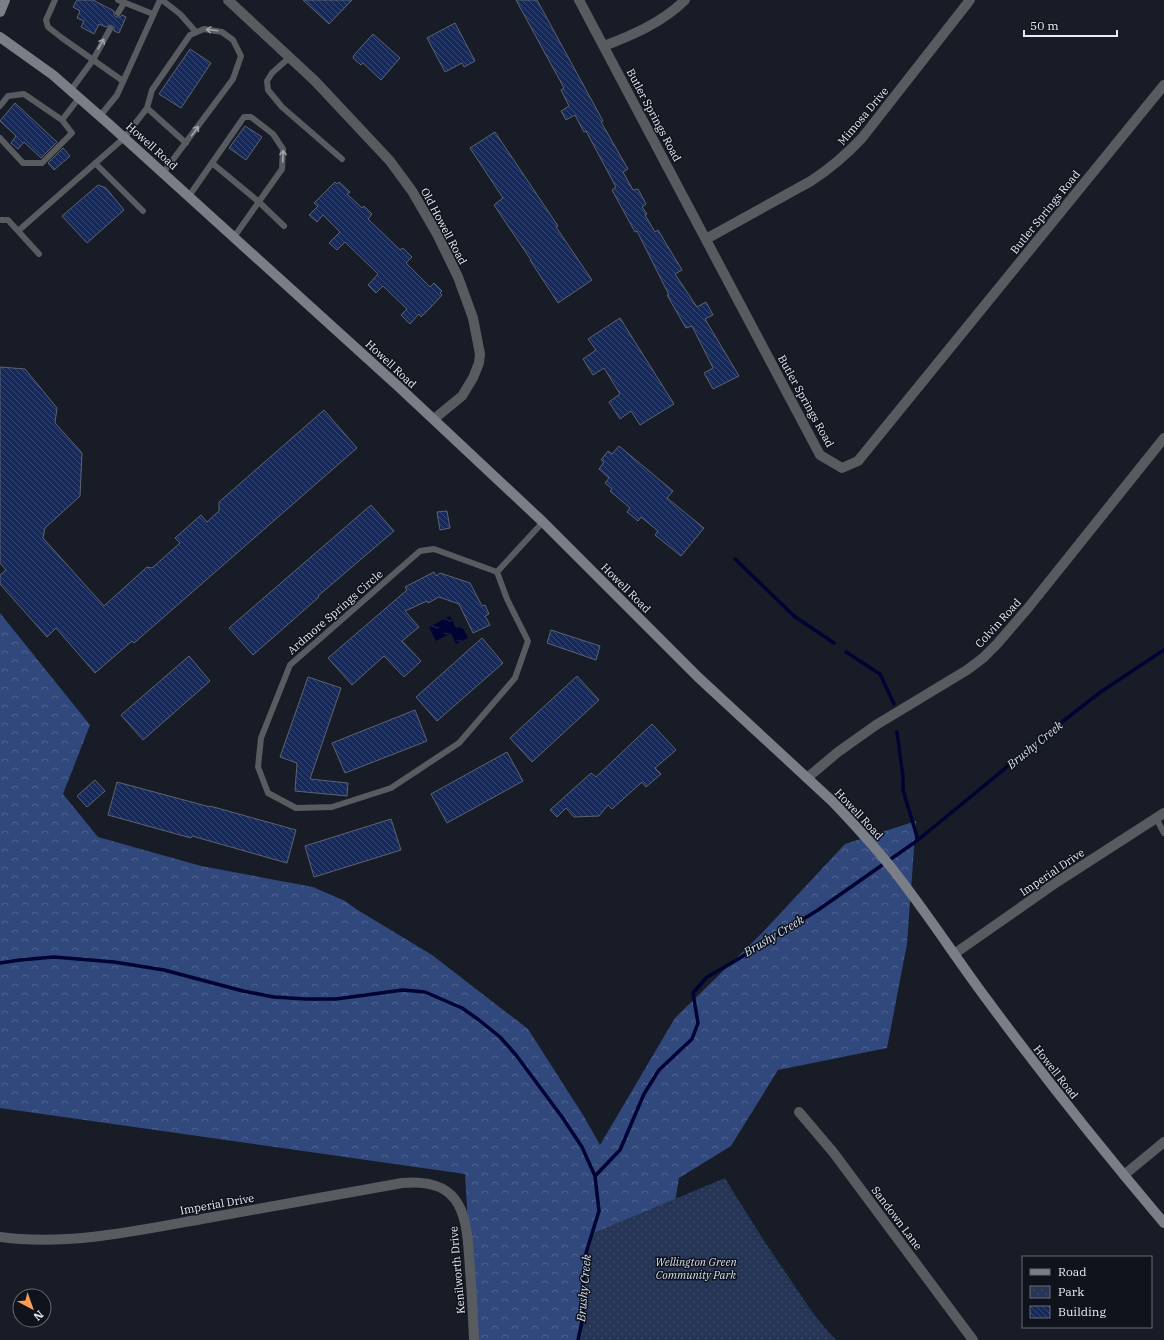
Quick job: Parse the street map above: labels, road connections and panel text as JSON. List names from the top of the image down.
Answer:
{
  "streets": {
    "main road": ["Howell Road"],
    "street": [
      "Butler Springs Road",
      "Mimosa Drive",
      "Old Howell Road",
      "Colvin Road",
      "Imperial Drive",
      "Sandown Lane",
      "Kenilworth Drive"
    ],
    "lane": ["Ardmore Springs Circle"]
  },
  "crossings": [
    ["Butler Springs Road", "Mimosa Drive"],
    ["Howell Road", "Old Howell Road"],
    ["Howell Road", "Colvin Road"],
    ["Howell Road", "Imperial Drive"],
    ["Imperial Drive", "Kenilworth Drive"]
  ],
  "water": ["Brushy Creek"],
  "parks": ["Wellington Green Community Park"],
  "legend": ["Road", "Park", "Building"],
  "scale_bar": "50 m",
  "north": "bottom right"
}
